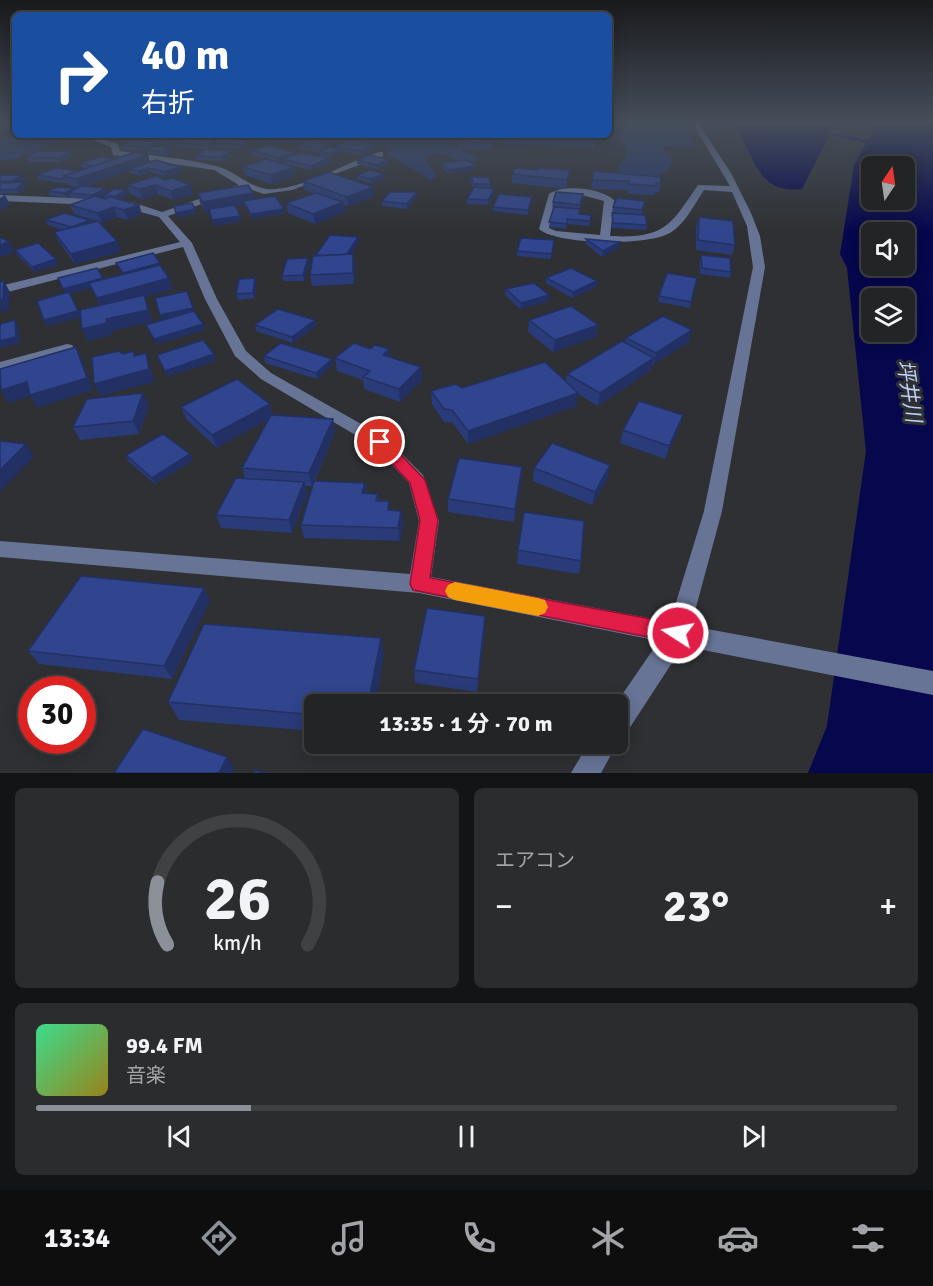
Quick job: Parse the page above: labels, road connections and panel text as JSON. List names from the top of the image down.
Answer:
{
  "water": ["坪井川"],
  "north": "top",
  "page": {
    "turn": ["40 m", "右折"],
    "limit": "30",
    "trip": "13:35 · 1 分 · 70 m",
    "tile": "エアコン",
    "heat": ["−", "23°", "+"],
    "song": ["99.4 FM", "音楽"],
    "tabs": "13:34",
    "gauge": ["26", "km/h"]
  }
}
